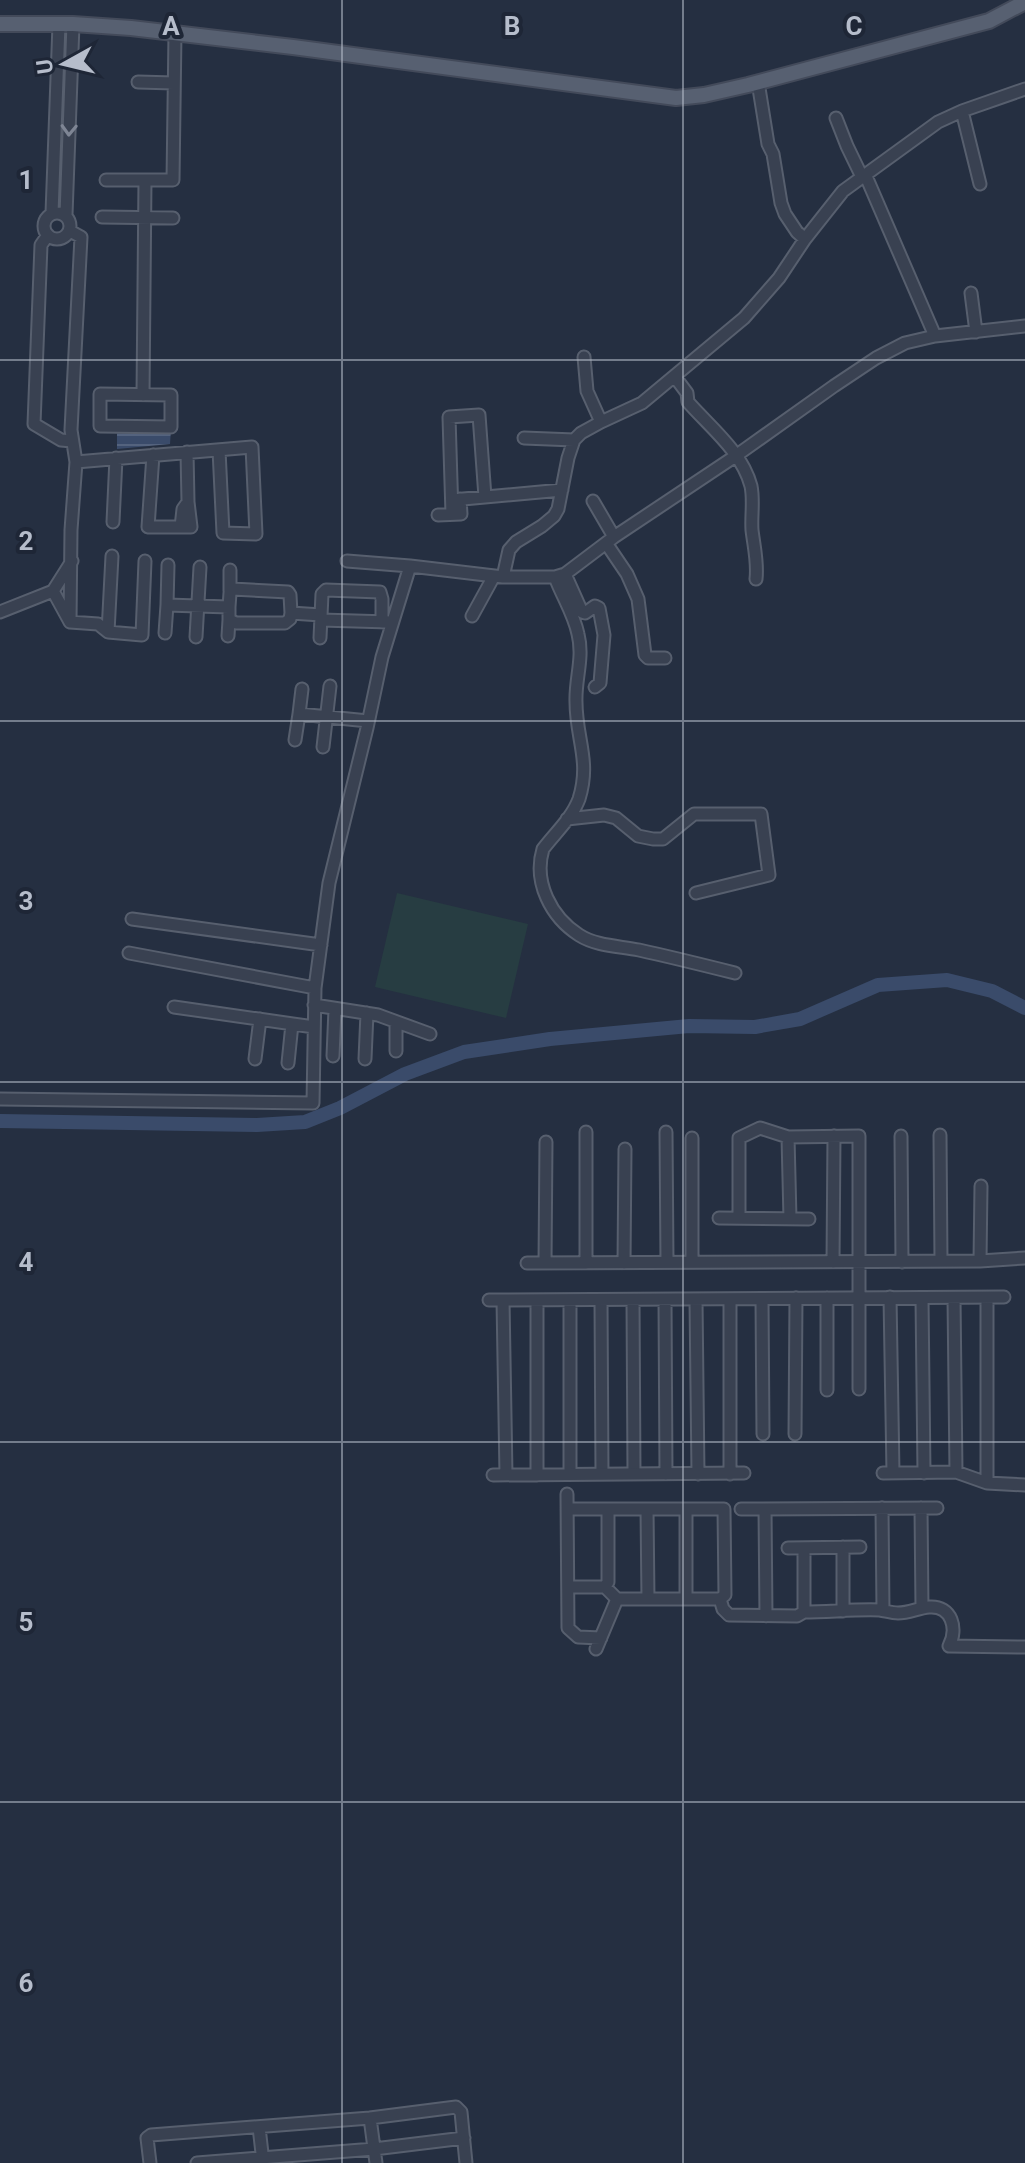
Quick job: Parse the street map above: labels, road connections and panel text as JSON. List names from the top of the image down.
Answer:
{
  "north": "left",
  "grid": {
    "columns": ["A", "B", "C"],
    "rows": [
      "1",
      "2",
      "3",
      "4",
      "5",
      "6"
    ]
  }
}
